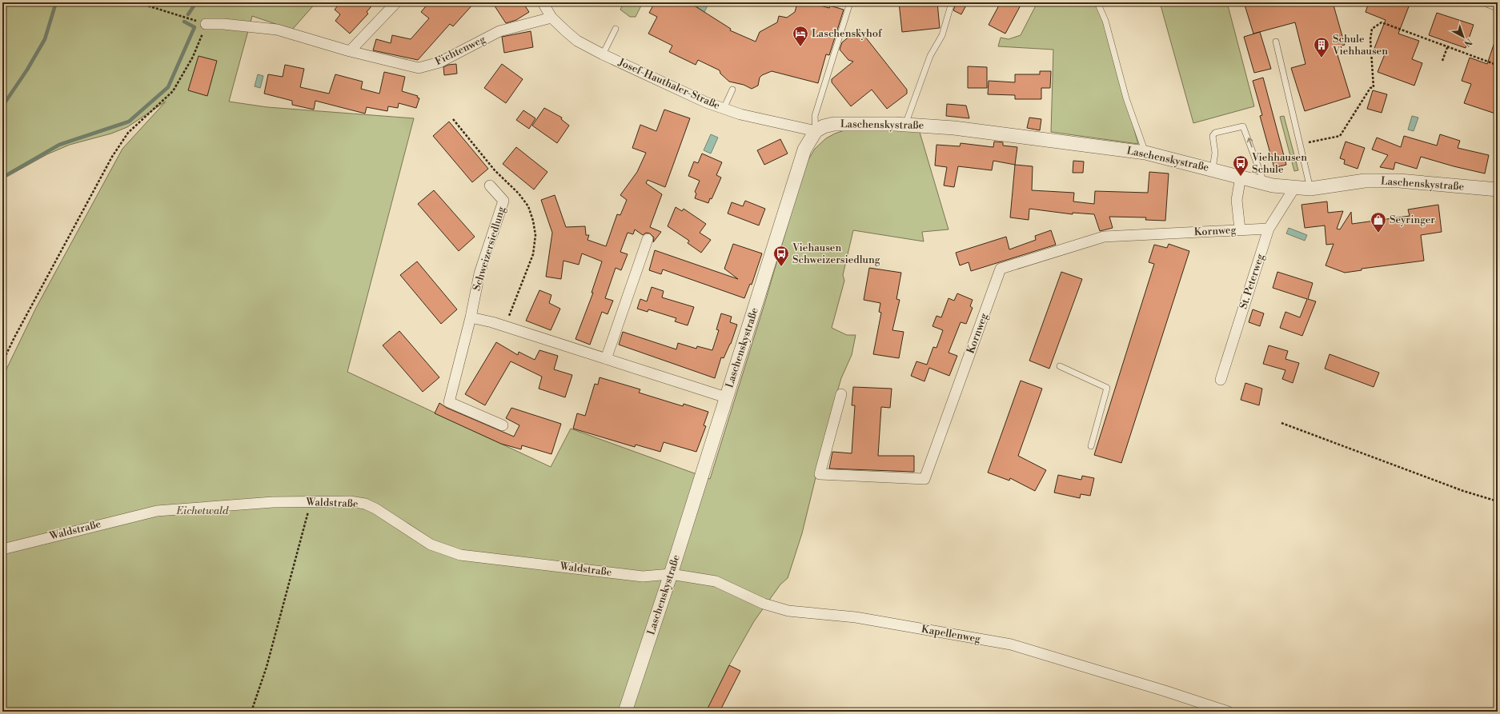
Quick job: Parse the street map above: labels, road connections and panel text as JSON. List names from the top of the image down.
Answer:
{
  "streets": {
    "street": [
      "Fichtenweg",
      "Josef-Hauthaler-Straße",
      "Laschenskystraße",
      "Kornweg",
      "Schweizersiedlung",
      "St. Peterweg",
      "Waldstraße",
      "Kapellenweg"
    ]
  },
  "crossings": [
    ["Fichtenweg", "Josef-Hauthaler-Straße"],
    ["Josef-Hauthaler-Straße", "Laschenskystraße"],
    ["Laschenskystraße", "St. Peterweg"],
    ["Laschenskystraße", "Waldstraße"],
    ["Laschenskystraße", "Kapellenweg"],
    ["Kornweg", "St. Peterweg"],
    ["Waldstraße", "Kapellenweg"]
  ],
  "parks": ["Eichetwald"],
  "places": {
    "hotel": ["Laschenskyhof"],
    "building": ["Schule Viehhausen"],
    "bus stop": ["Viehhausen Schule", "Viehausen Schweizersiedlung"],
    "shop": ["Seyringer"]
  },
  "north": "bottom right"
}
